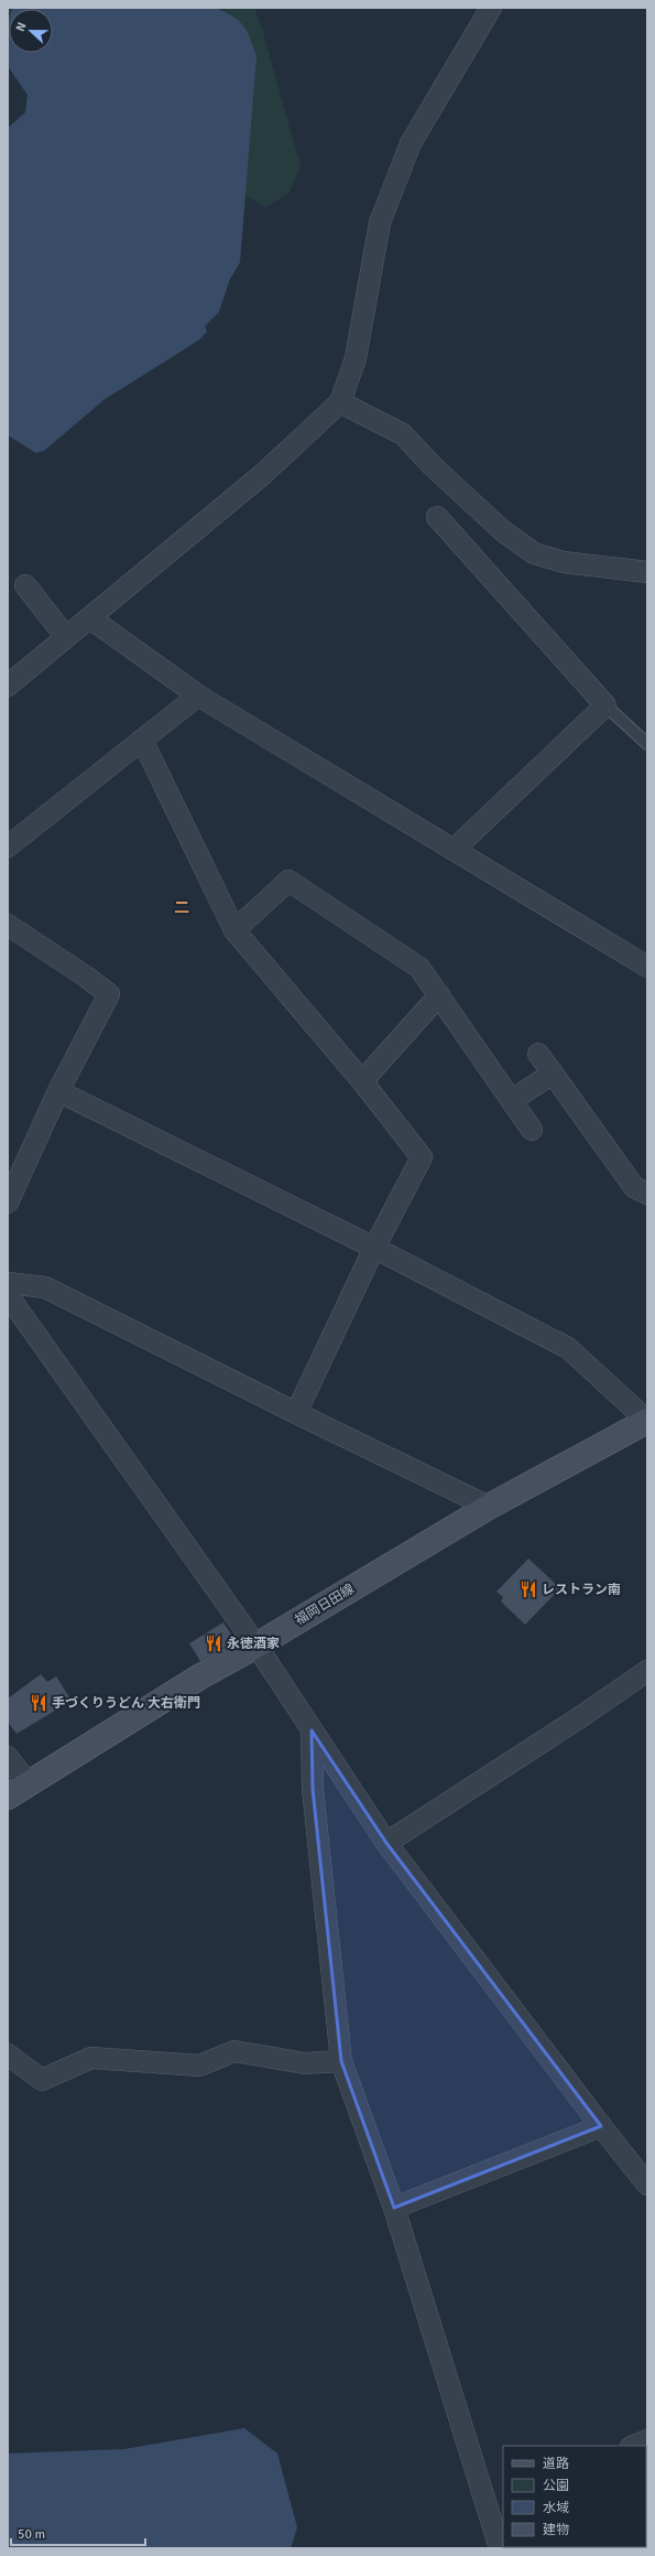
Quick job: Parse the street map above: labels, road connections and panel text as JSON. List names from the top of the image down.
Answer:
{
  "streets": {
    "main road": ["福岡日田線"]
  },
  "districts": ["二"],
  "places": {
    "restaurant": ["レストラン南", "永徳酒家", "手づくりうどん 大右衛門"]
  },
  "legend": [
    "道路",
    "公園",
    "水域",
    "建物"
  ],
  "scale_bar": "50 m",
  "north": "left"
}
